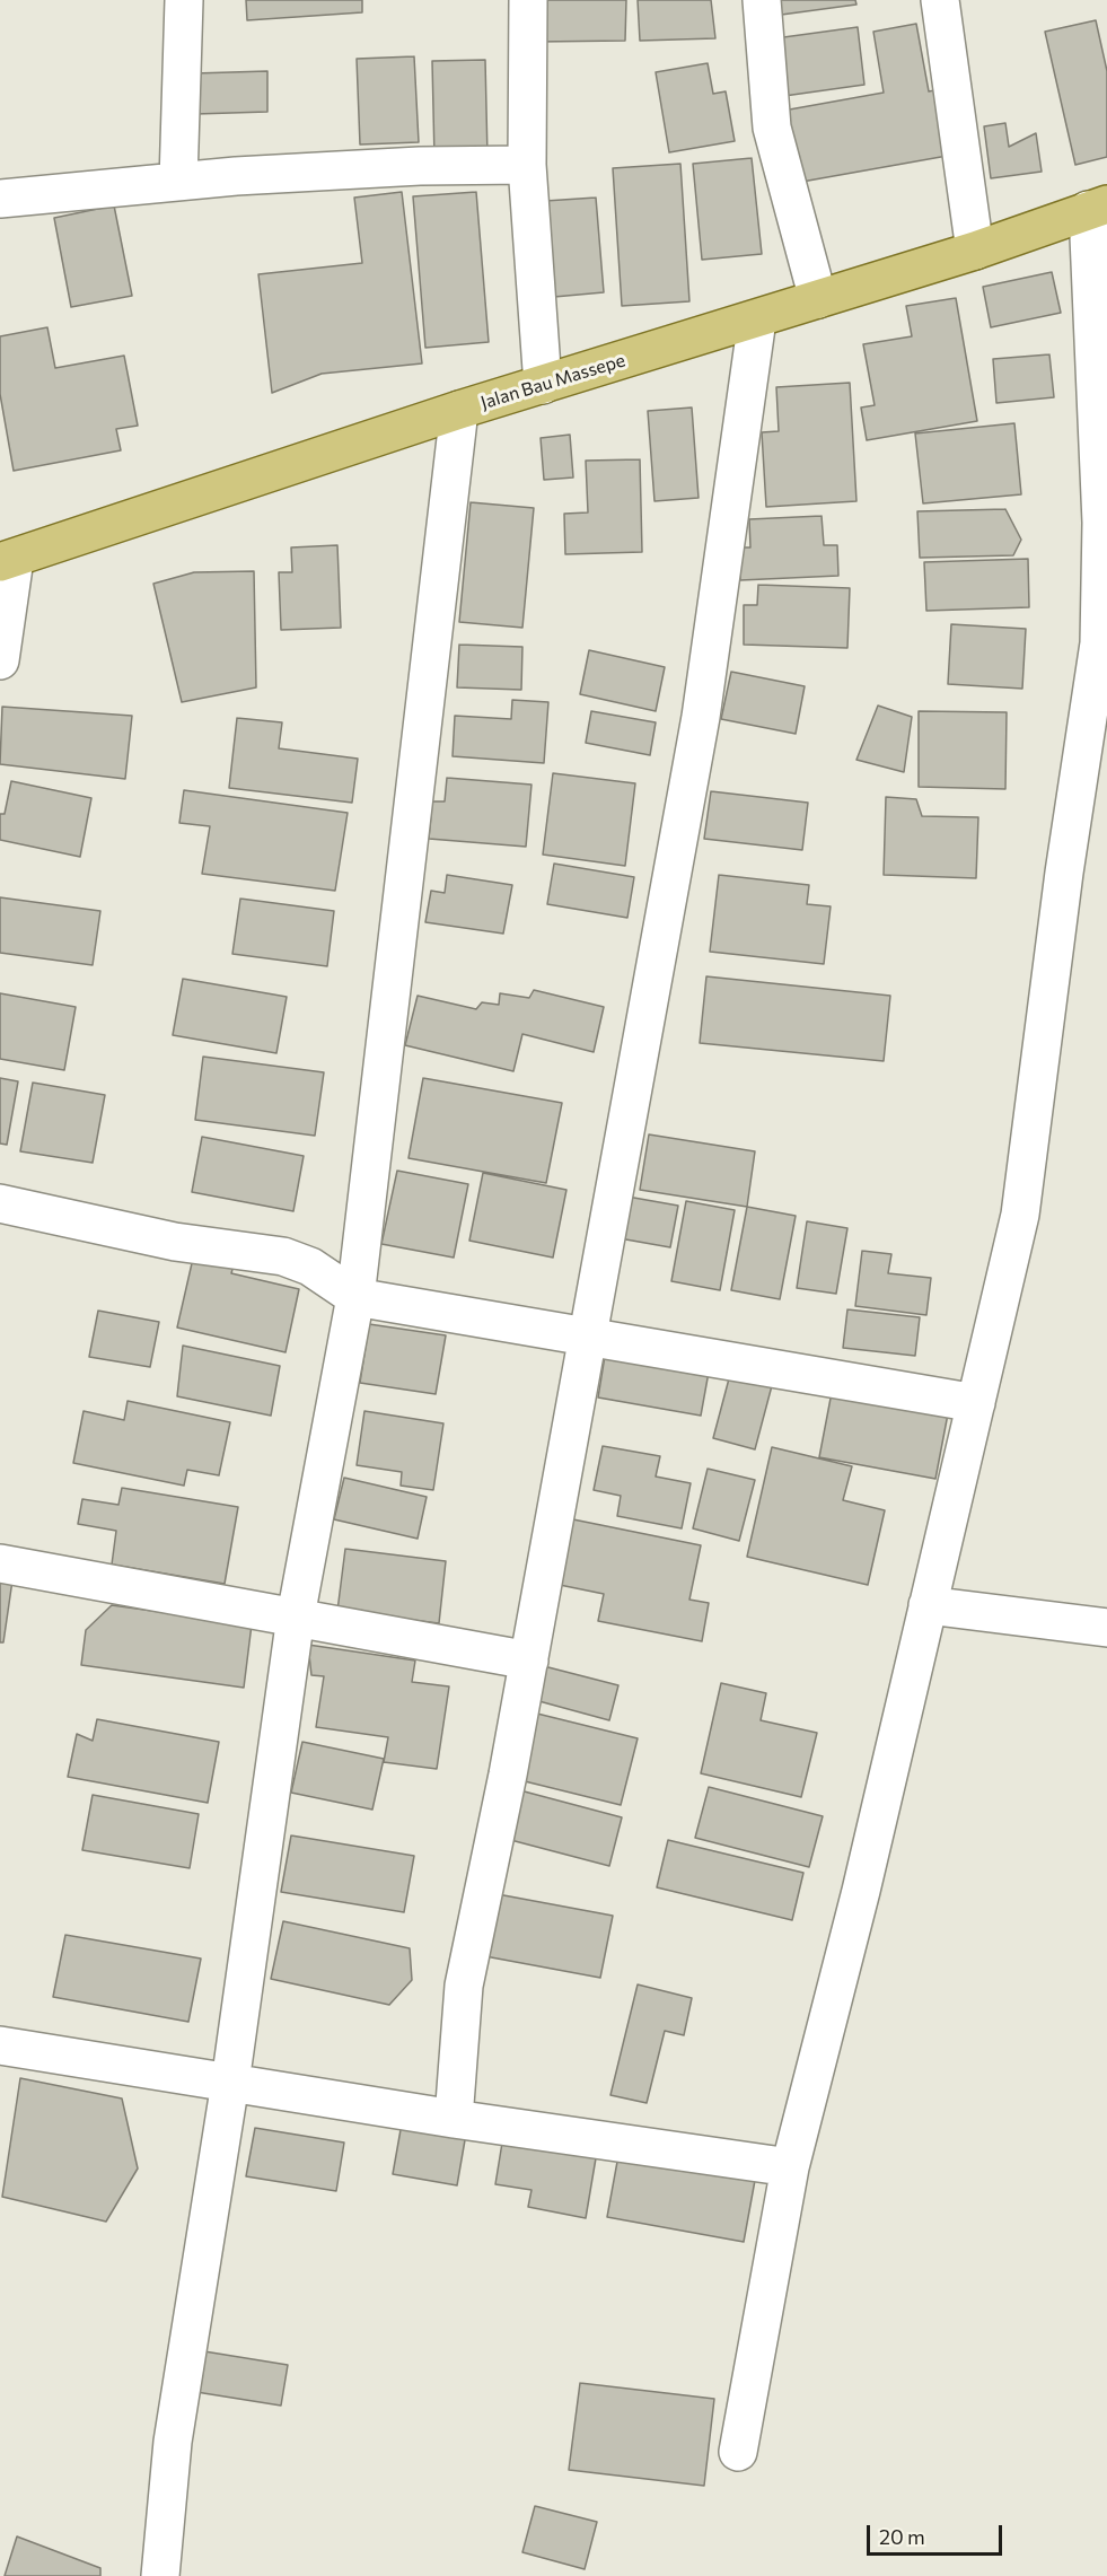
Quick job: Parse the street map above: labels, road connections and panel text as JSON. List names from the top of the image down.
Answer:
{
  "streets": {
    "main road": ["Jalan Bau Massepe"]
  },
  "scale_bar": "20 m"
}
